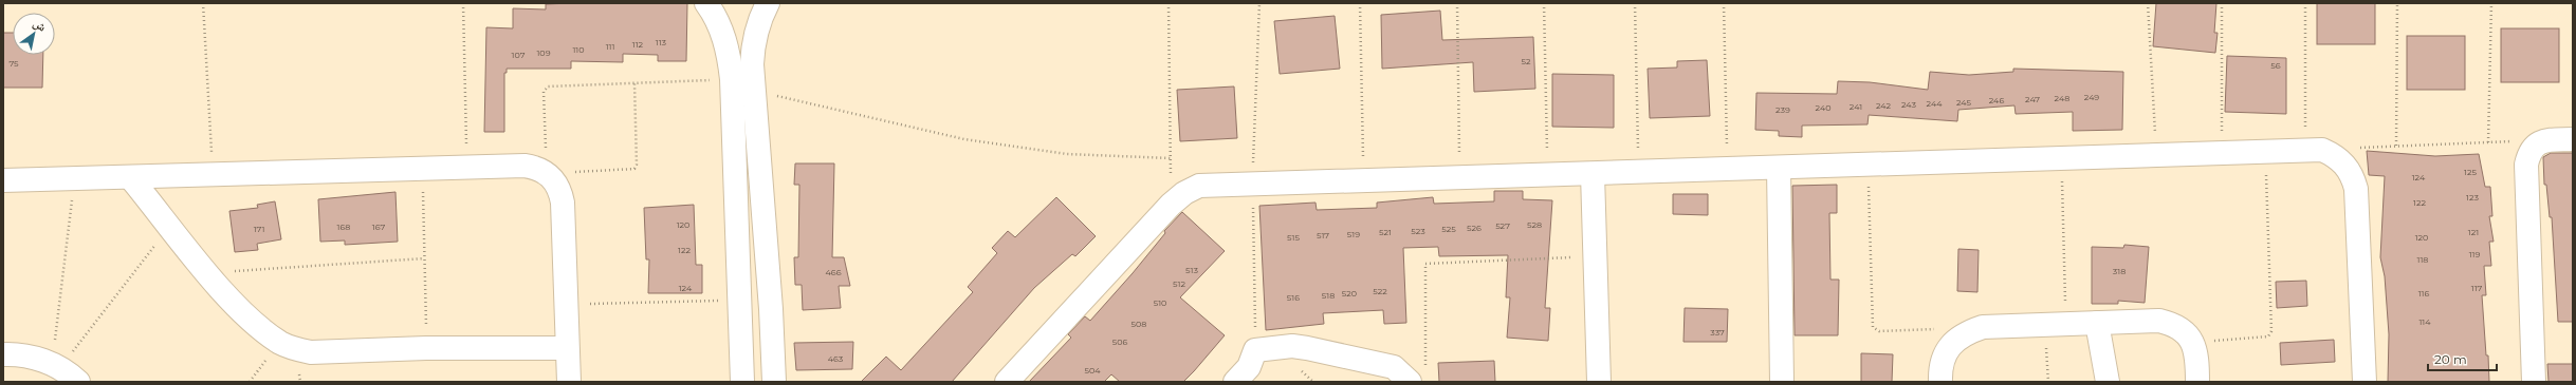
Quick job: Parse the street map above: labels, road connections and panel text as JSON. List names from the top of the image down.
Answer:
{
  "house_numbers": [
    "113",
    "112",
    "111",
    "110",
    "109",
    "107",
    "52",
    "75",
    "56",
    "249",
    "248",
    "247",
    "246",
    "245",
    "244",
    "243",
    "242",
    "241",
    "240",
    "239",
    "125",
    "124",
    "123",
    "122",
    "120",
    "528",
    "527",
    "168",
    "167",
    "526",
    "171",
    "525",
    "523",
    "521",
    "121",
    "519",
    "517",
    "515",
    "120",
    "122",
    "119",
    "118",
    "513",
    "318",
    "466",
    "512",
    "124",
    "117",
    "522",
    "520",
    "116",
    "518",
    "516",
    "510",
    "114",
    "508",
    "337",
    "506",
    "463",
    "504"
  ],
  "scale_bar": "20 m",
  "north": "top right"
}
